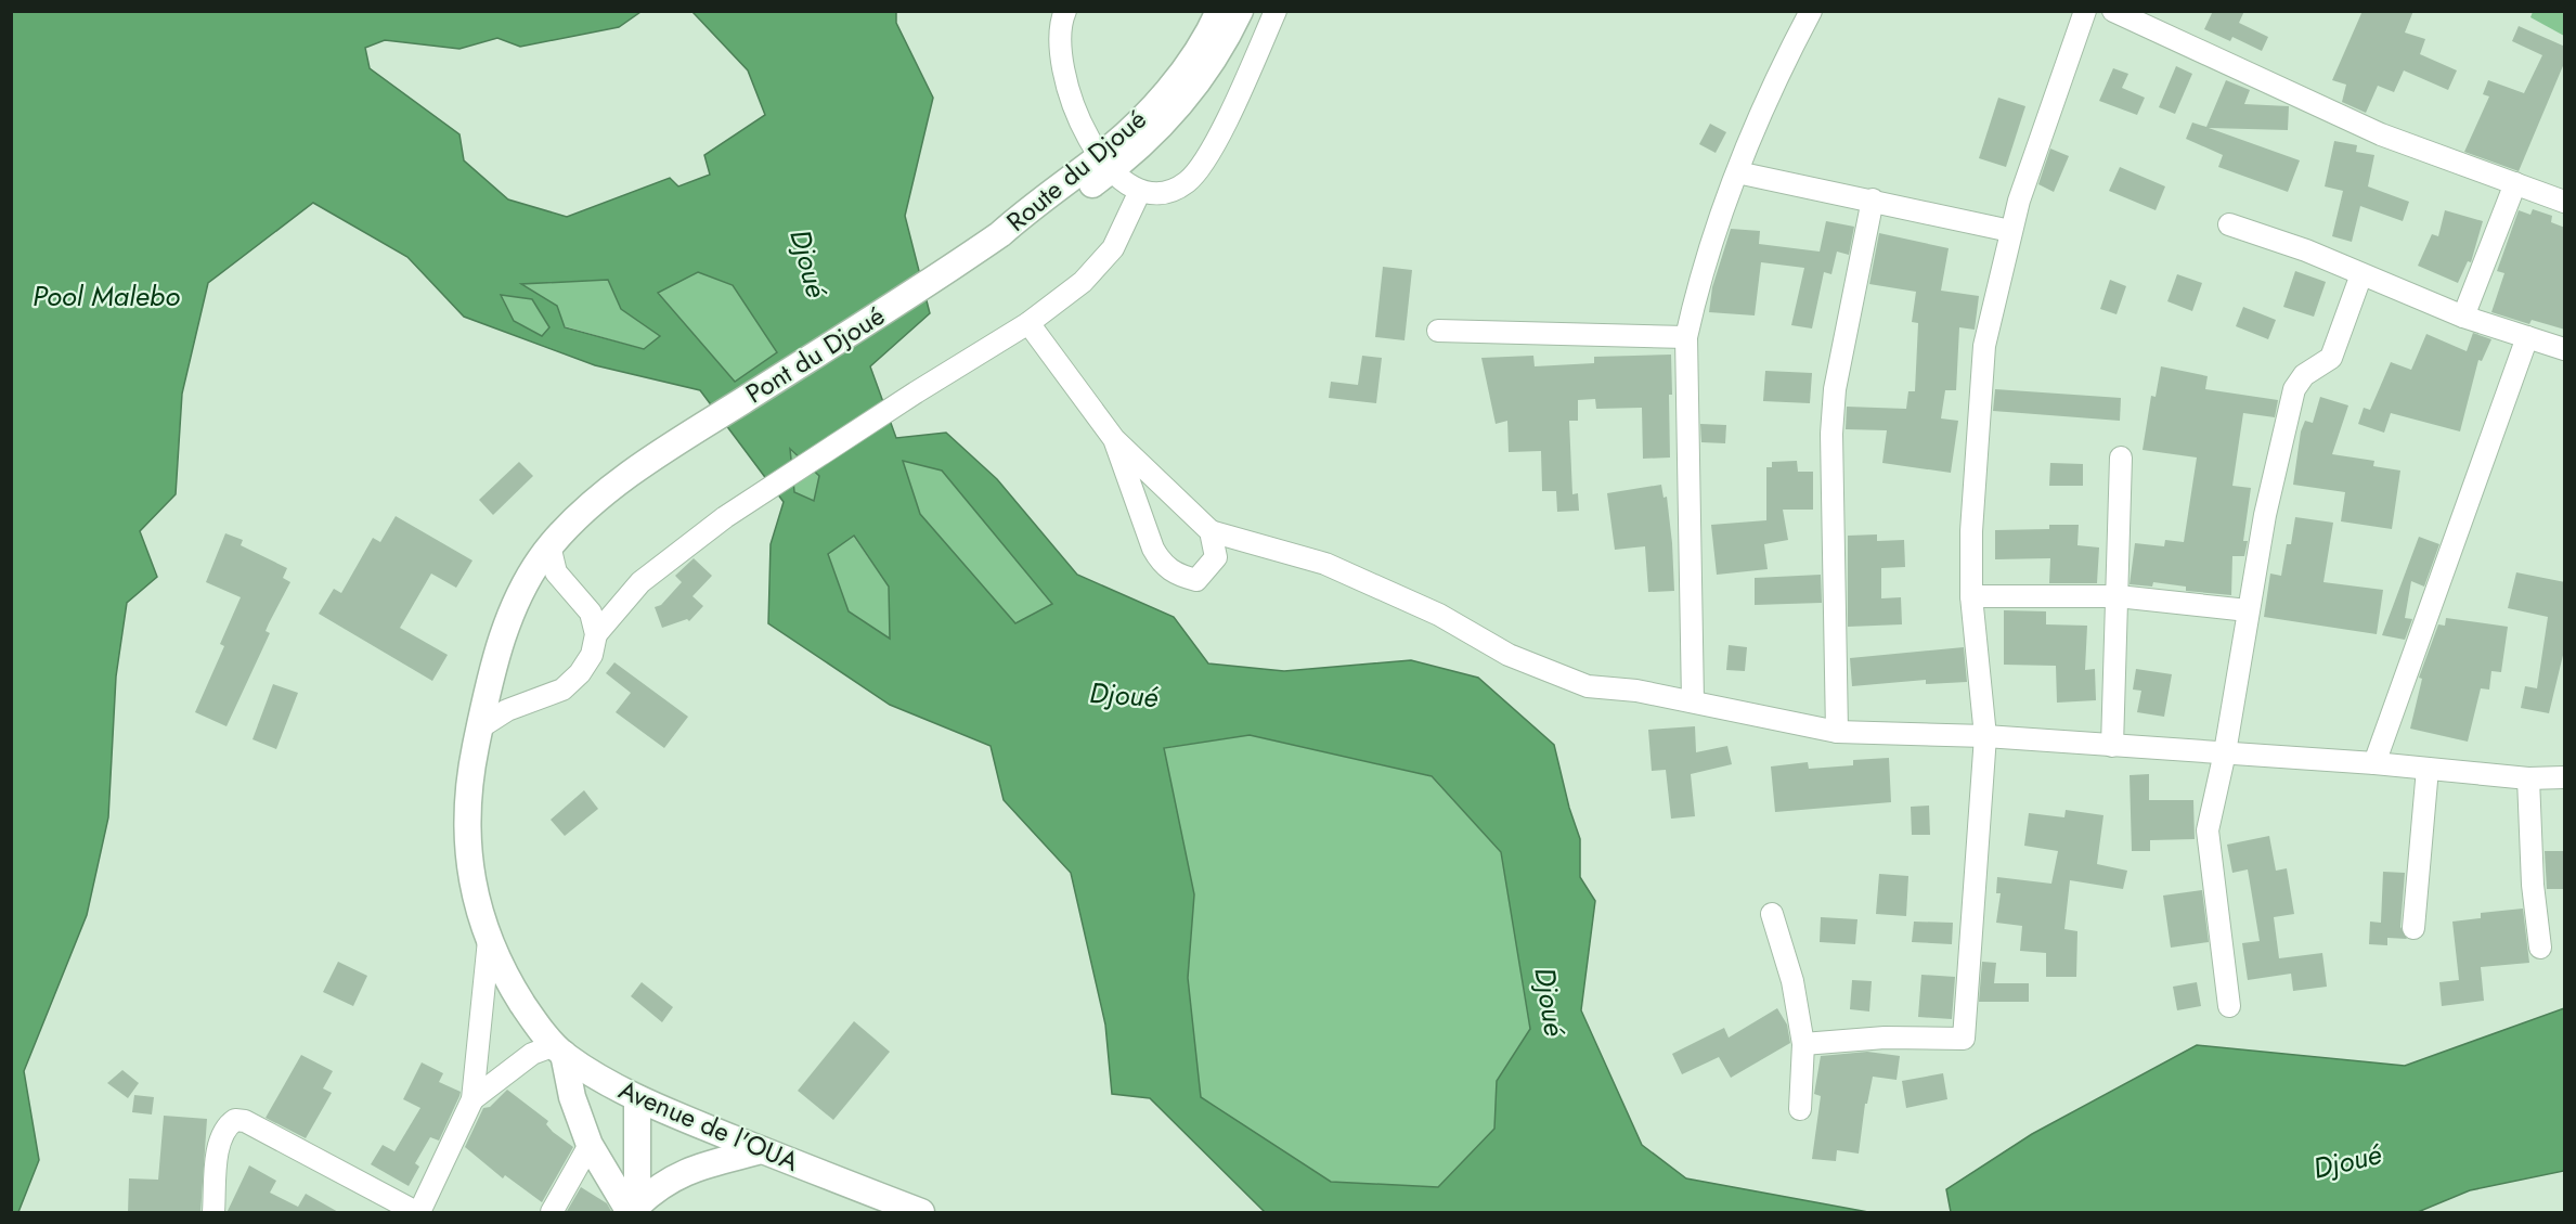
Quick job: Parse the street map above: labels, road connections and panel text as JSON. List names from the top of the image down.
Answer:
{
  "streets": {
    "main road": ["Route du Djoué", "Pont du Djoué", "Avenue de l'OUA"]
  },
  "crossings": [
    ["Route du Djoué", "Pont du Djoué"],
    ["Pont du Djoué", "Avenue de l'OUA"]
  ],
  "water": ["Djoué", "Pool Malebo"]
}
